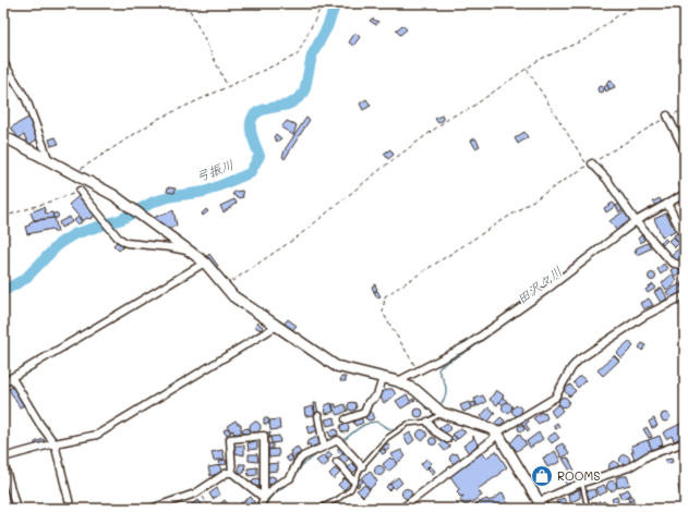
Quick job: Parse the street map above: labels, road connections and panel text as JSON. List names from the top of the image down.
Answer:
{
  "water": ["弓振川", "田沢々川"],
  "places": {
    "shop": ["ROOMS"]
  }
}
